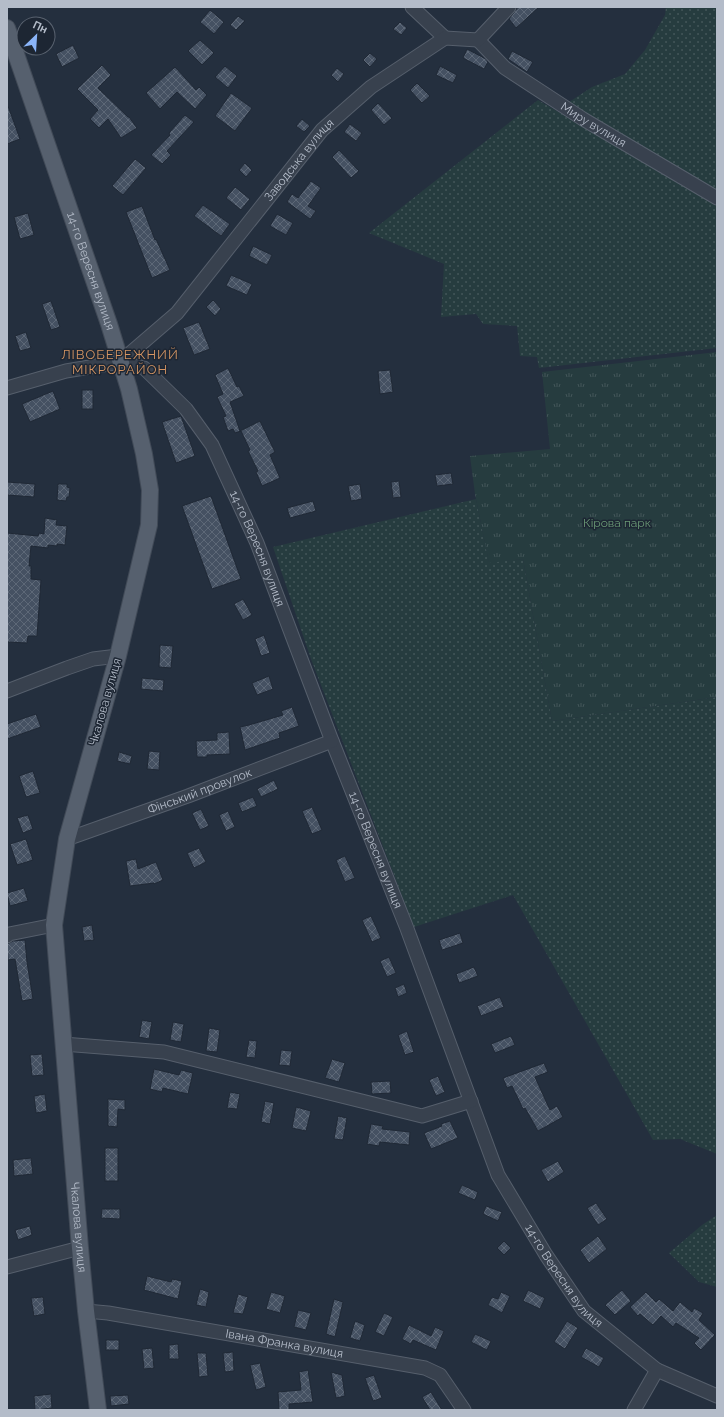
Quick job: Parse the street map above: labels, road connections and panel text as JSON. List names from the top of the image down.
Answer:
{
  "streets": {
    "main road": ["14-го Вересня вулиця", "Чкалова вулиця"],
    "street": [
      "Миру вулиця",
      "Заводська вулиця",
      "Фінський провулок",
      "Івана Франка вулиця"
    ]
  },
  "crossings": [
    ["Заводська вулиця", "14-го Вересня вулиця"],
    ["Заводська вулиця", "Чкалова вулиця"],
    ["14-го Вересня вулиця", "Чкалова вулиця"],
    ["14-го Вересня вулиця", "Фінський провулок"],
    ["Чкалова вулиця", "Фінський провулок"],
    ["Чкалова вулиця", "Івана Франка вулиця"]
  ],
  "districts": ["ЛІВОБЕРЕЖНИЙ МІКРОРАЙОН"],
  "parks": ["Кірова парк"],
  "north": "top right"
}
